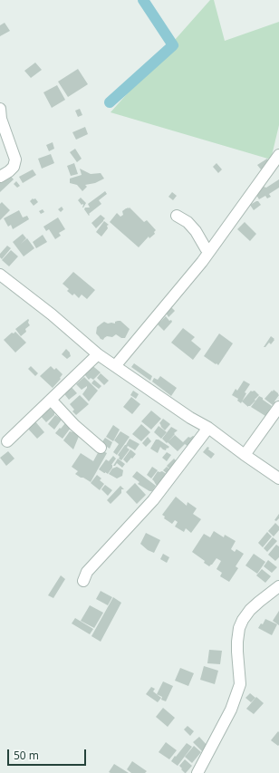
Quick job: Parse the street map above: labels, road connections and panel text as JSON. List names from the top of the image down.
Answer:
{
  "scale_bar": "50 m"
}
